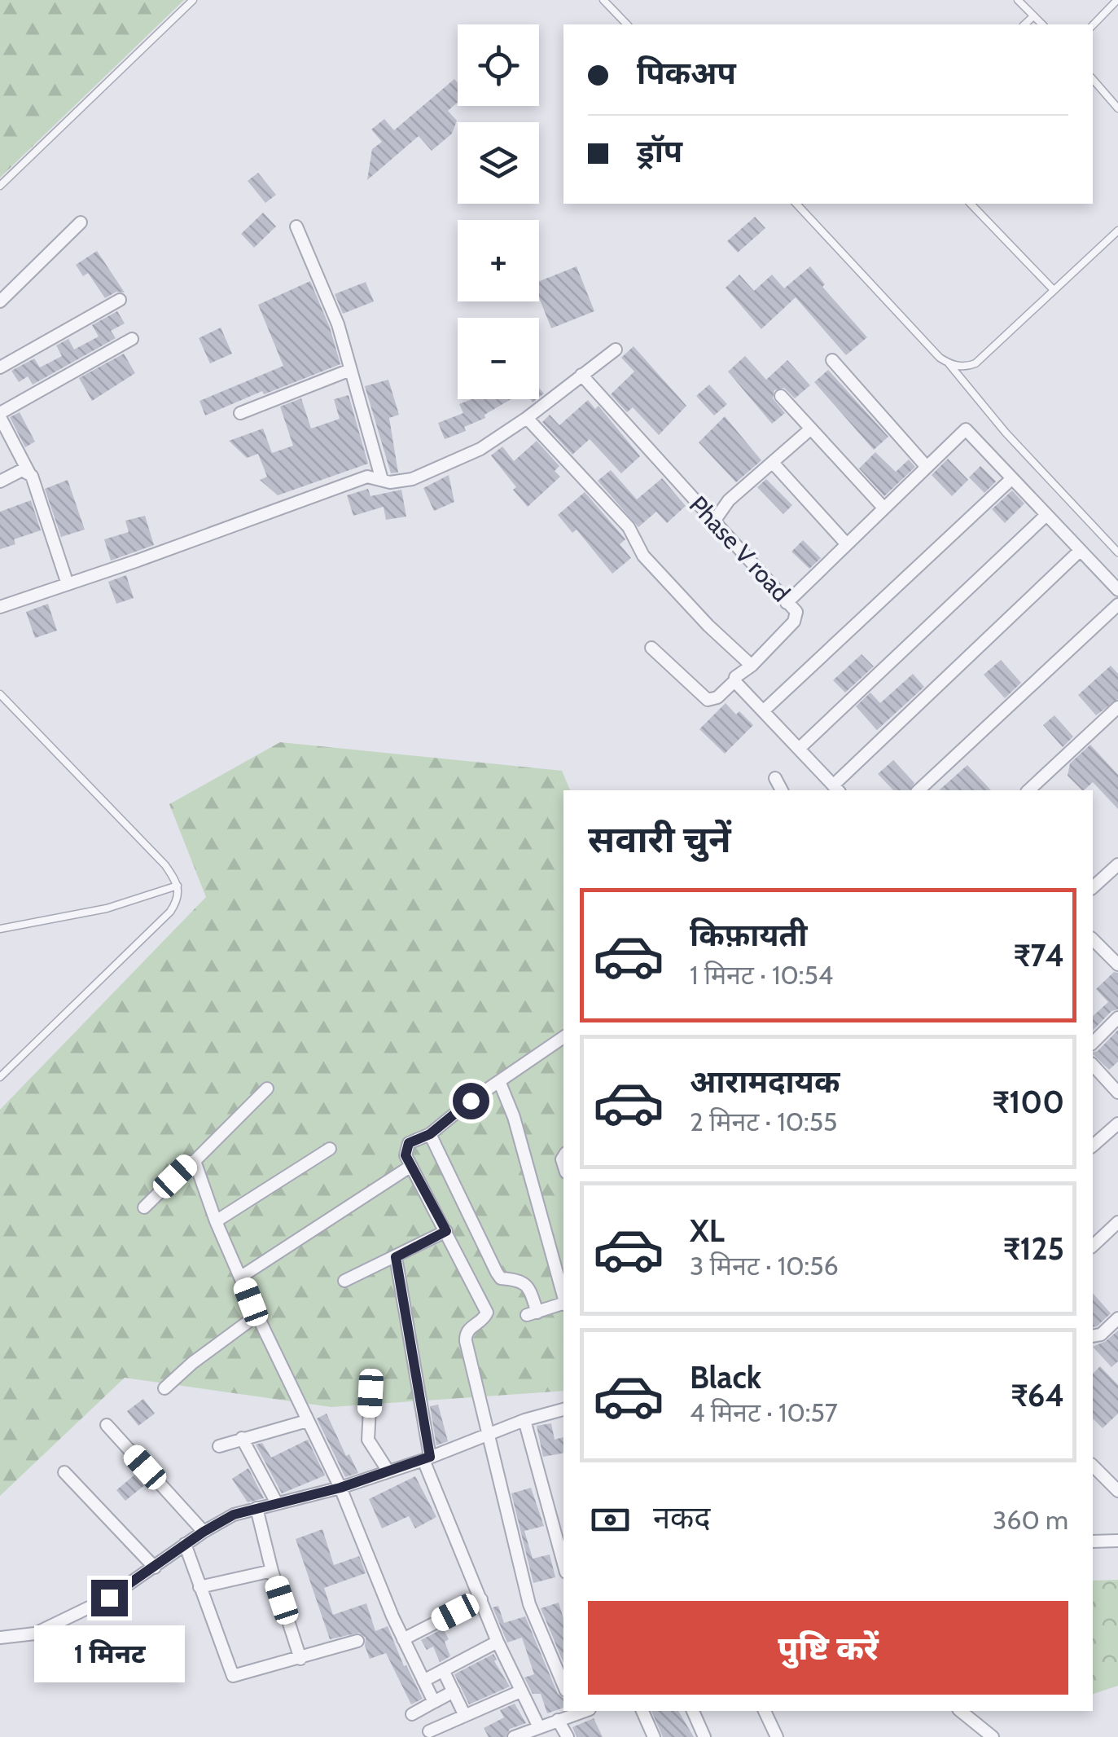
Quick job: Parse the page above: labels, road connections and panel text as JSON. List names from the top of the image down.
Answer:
{
  "streets": {
    "street": ["Phase V road"]
  },
  "page": {
    "map_buttons": ["+", "−"],
    "banner": ["पिकअप", "ड्रॉप"],
    "heading": "सवारी चुनें",
    "list": [
      {
        "name": "किफ़ायती",
        "note": "1 मिनट · 10:54",
        "value": "₹74"
      },
      {
        "name": "आरामदायक",
        "note": "2 मिनट · 10:55",
        "value": "₹100"
      },
      {
        "name": "XL",
        "note": "3 मिनट · 10:56",
        "value": "₹125"
      },
      {
        "name": "Black",
        "note": "4 मिनट · 10:57",
        "value": "₹64"
      }
    ],
    "pay": ["नकद", "360 m"],
    "buttons": "पुष्टि करें",
    "bubble": "1 मिनट"
  }
}
